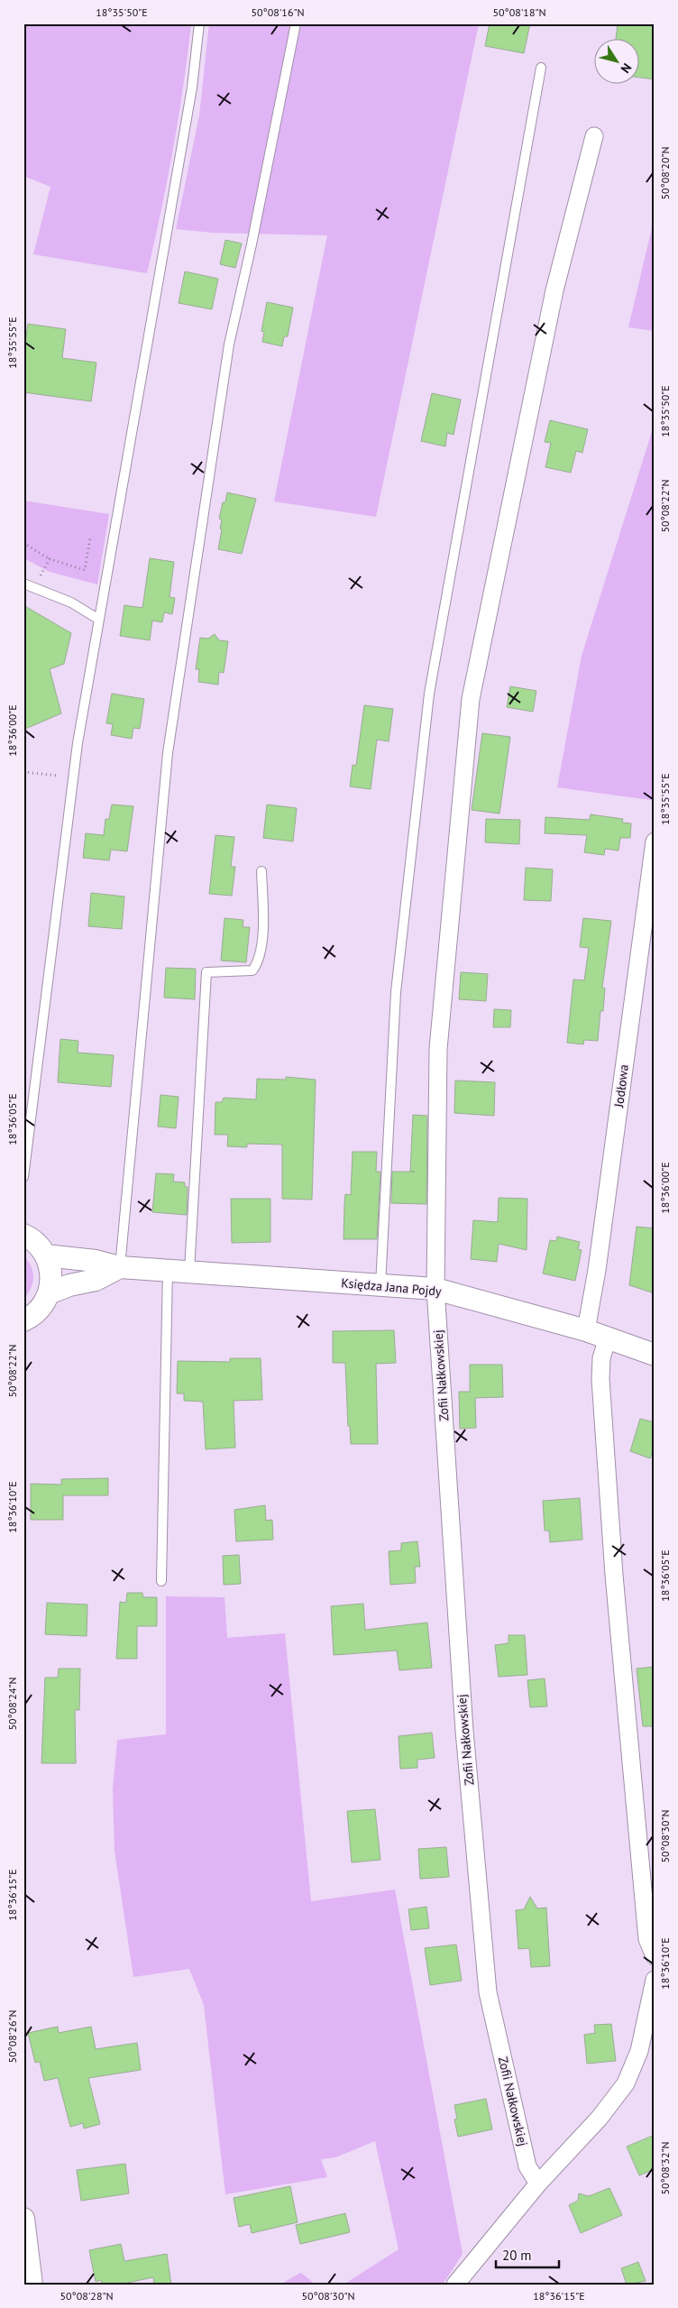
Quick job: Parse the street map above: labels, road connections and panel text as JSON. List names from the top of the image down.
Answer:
{
  "streets": {
    "street": ["Jodłowa", "Księdza Jana Pojdy", "Zofii Nałkowskiej"]
  },
  "crossings": [
    ["Jodłowa", "Księdza Jana Pojdy"],
    ["Księdza Jana Pojdy", "Zofii Nałkowskiej"]
  ],
  "scale_bar": "20 m",
  "north": "bottom right",
  "coordinates": [
    "18°35'50\"E",
    "50°08'16\"N",
    "50°08'18\"N",
    "50°08'20\"N",
    "18°35'55\"E",
    "50°08'22\"N",
    "18°36'00\"E",
    "18°36'05\"E",
    "18°36'10\"E",
    "50°08'24\"N",
    "50°08'30\"N",
    "18°36'15\"E",
    "50°08'26\"N",
    "50°08'32\"N",
    "50°08'28\"N"
  ]
}
